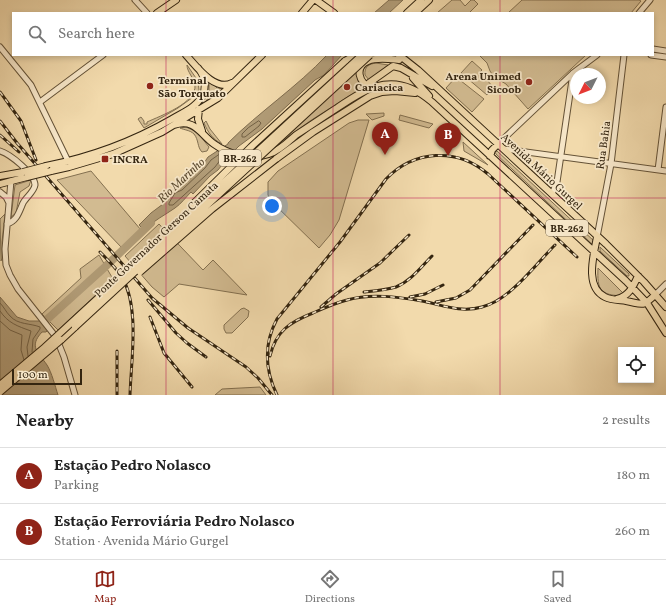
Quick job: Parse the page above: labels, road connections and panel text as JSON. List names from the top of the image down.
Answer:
{
  "streets": {
    "main road": ["BR-262", "Avenida Mário Gurgel", "Ponte Governador Gerson Camata"],
    "street": ["Rua Bahia"]
  },
  "crossings": [
    ["Rua Bahia", "Avenida Mário Gurgel"],
    ["BR-262", "Ponte Governador Gerson Camata"]
  ],
  "water": ["Rio Marinho"],
  "places": {
    "other": ["Arena Unimed Sicoob", "Terminal São Torquato", "Cariacica"],
    "transit": ["INCRA"]
  },
  "scale_bar": "100 m",
  "north": "bottom left",
  "page": {
    "search": "Search here",
    "pins": ["A", "B"],
    "scale": "100 m",
    "heading": ["Nearby", "2 results"],
    "list": [
      {
        "mark": "A",
        "name": "Estação Pedro Nolasco",
        "note": "Parking",
        "value": "180 m"
      },
      {
        "mark": "B",
        "name": "Estação Ferroviária Pedro Nolasco",
        "note": "Station · Avenida Mário Gurgel",
        "value": "260 m"
      }
    ],
    "nav": ["Map", "Directions", "Saved"]
  }
}
